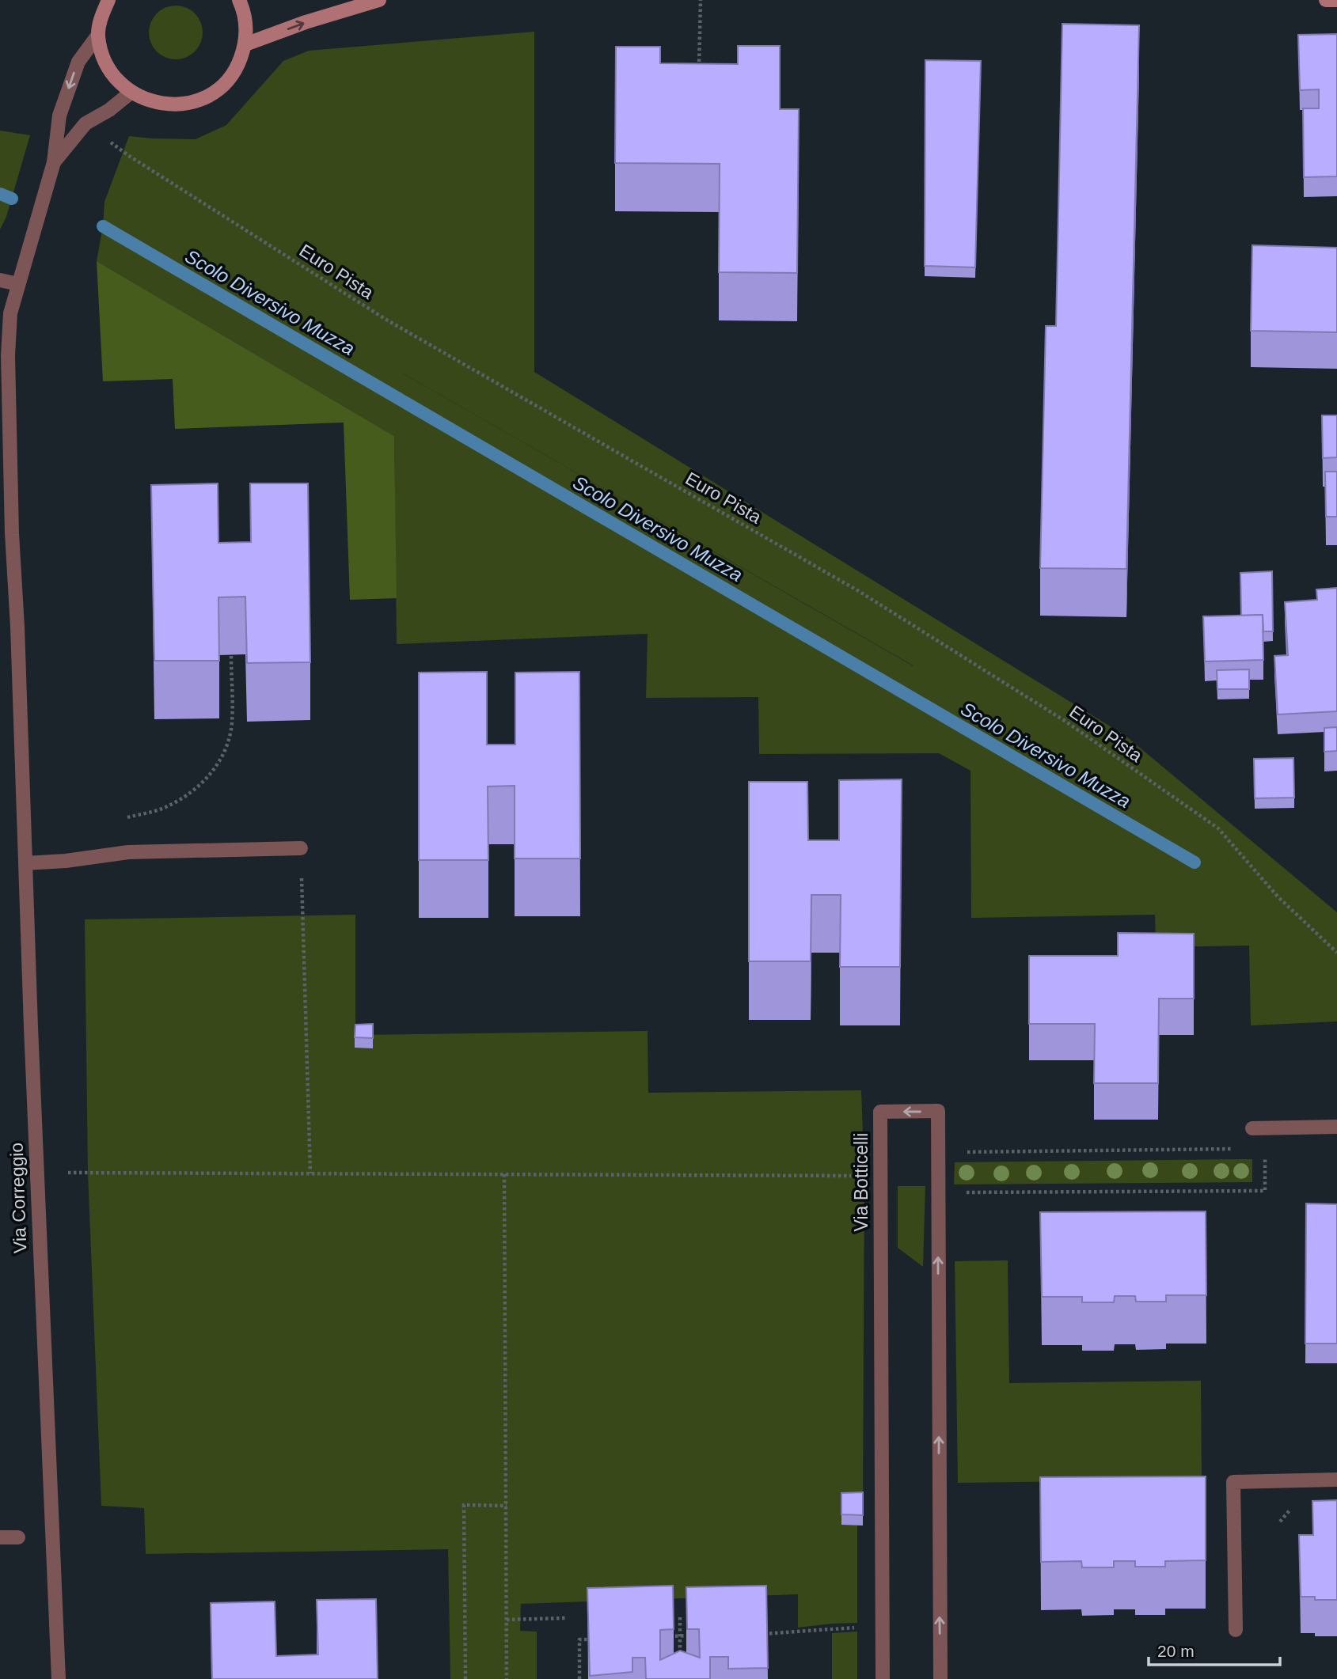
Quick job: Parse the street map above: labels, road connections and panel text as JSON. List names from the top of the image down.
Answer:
{
  "streets": {
    "street": ["Via Botticelli", "Via Correggio"],
    "path": ["Euro Pista"]
  },
  "water": ["Scolo Diversivo Muzza"],
  "scale_bar": "20 m"
}
